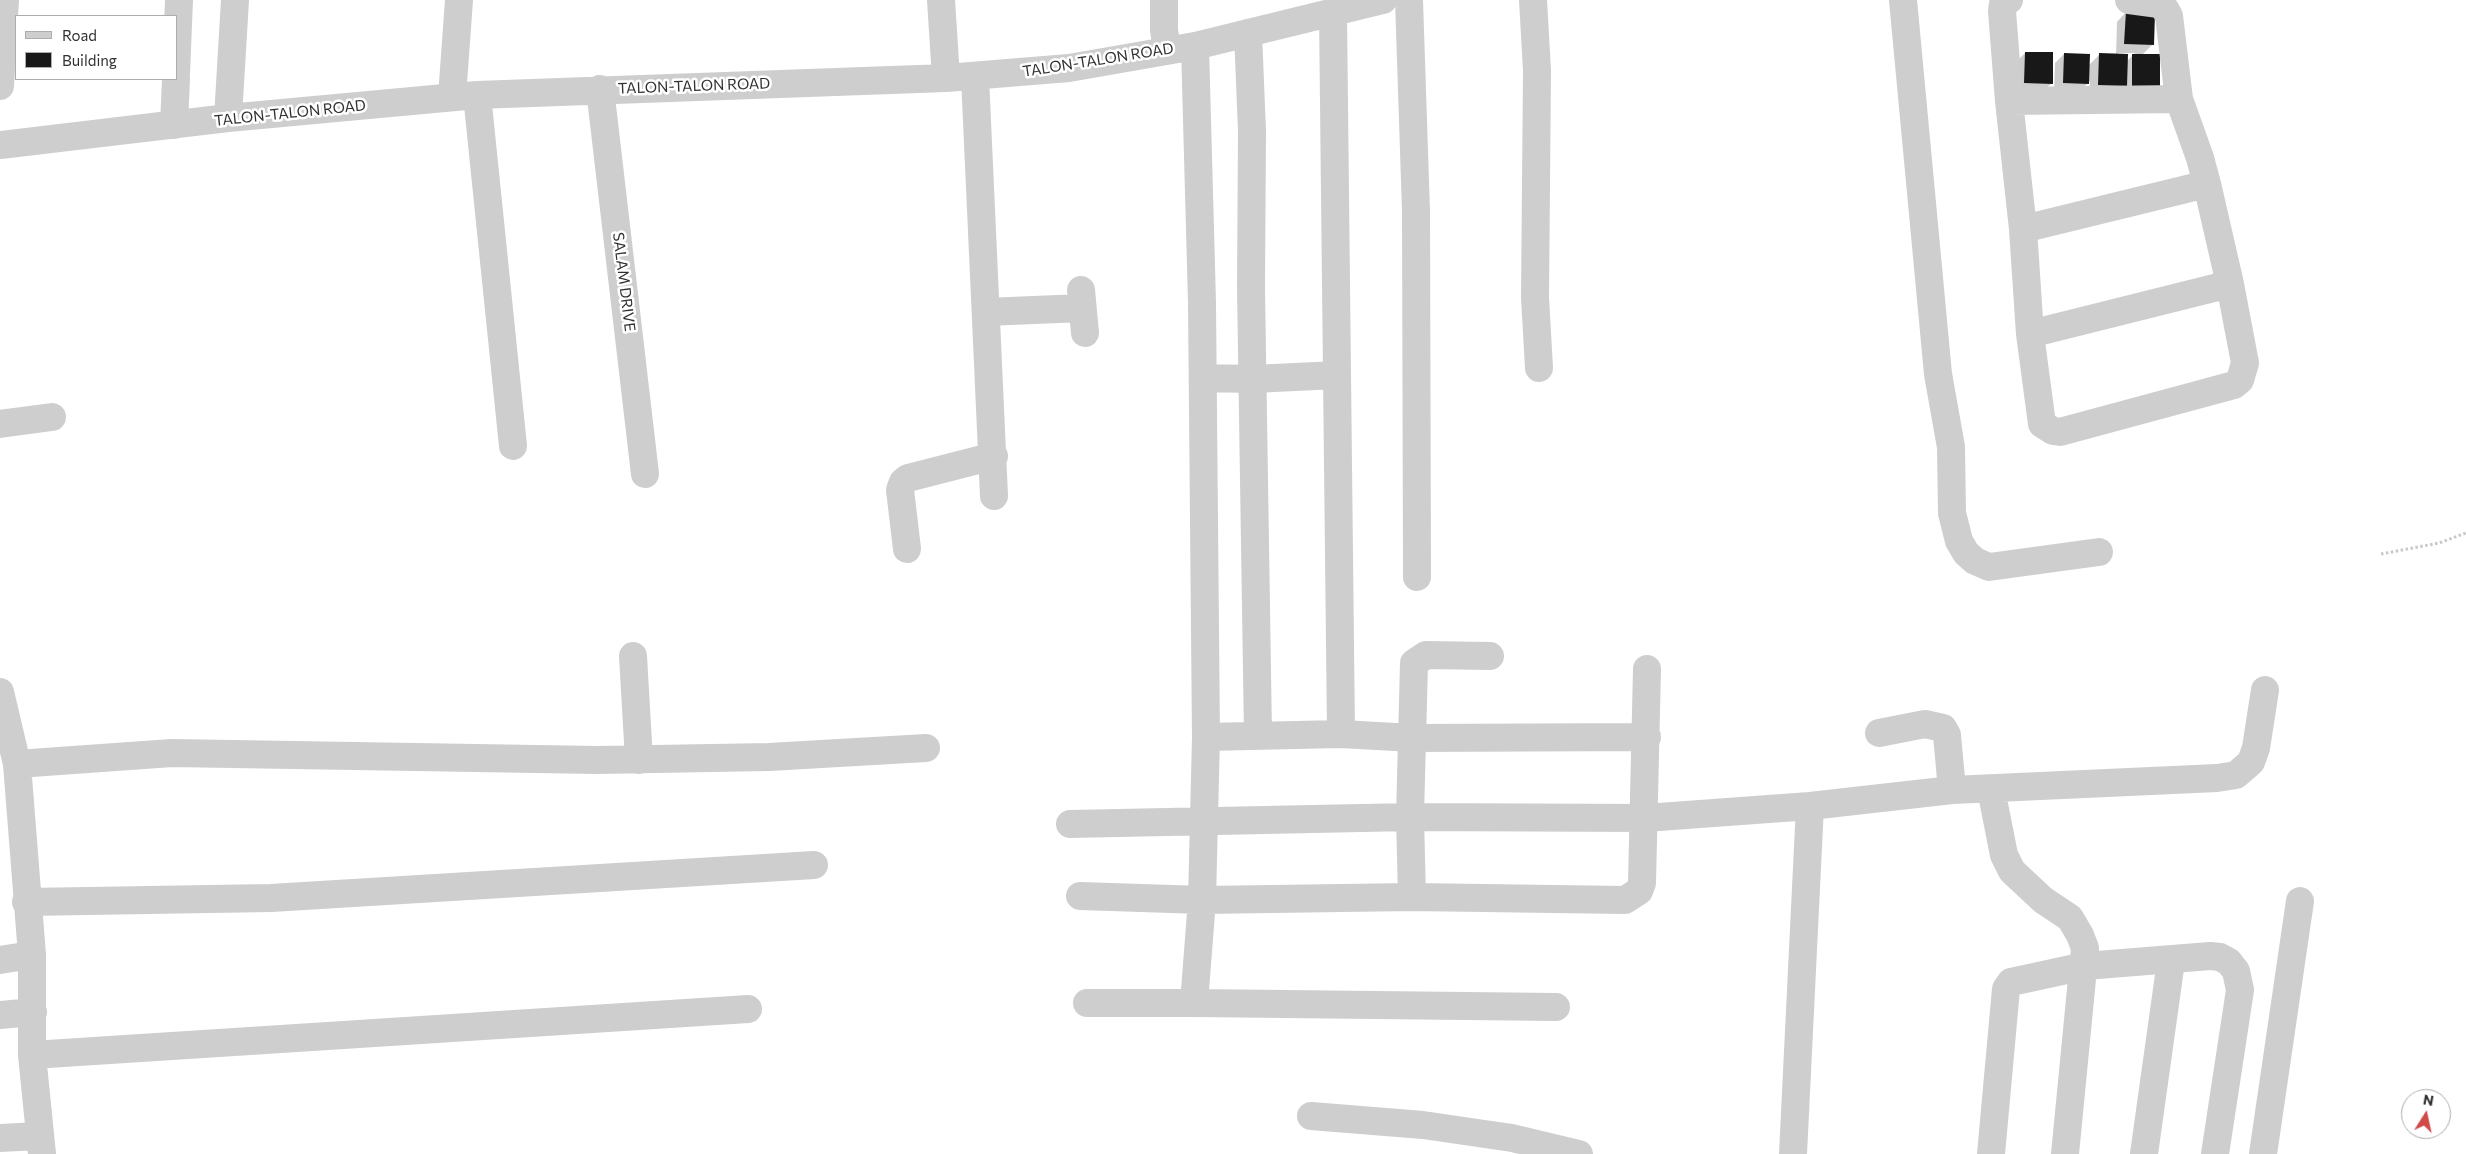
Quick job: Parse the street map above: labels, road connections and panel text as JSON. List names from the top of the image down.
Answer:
{
  "streets": {
    "street": ["TALON-TALON ROAD", "SALAM DRIVE"]
  },
  "crossings": [
    ["TALON-TALON ROAD", "SALAM DRIVE"]
  ],
  "legend": ["Road", "Building"],
  "north": "top"
}
